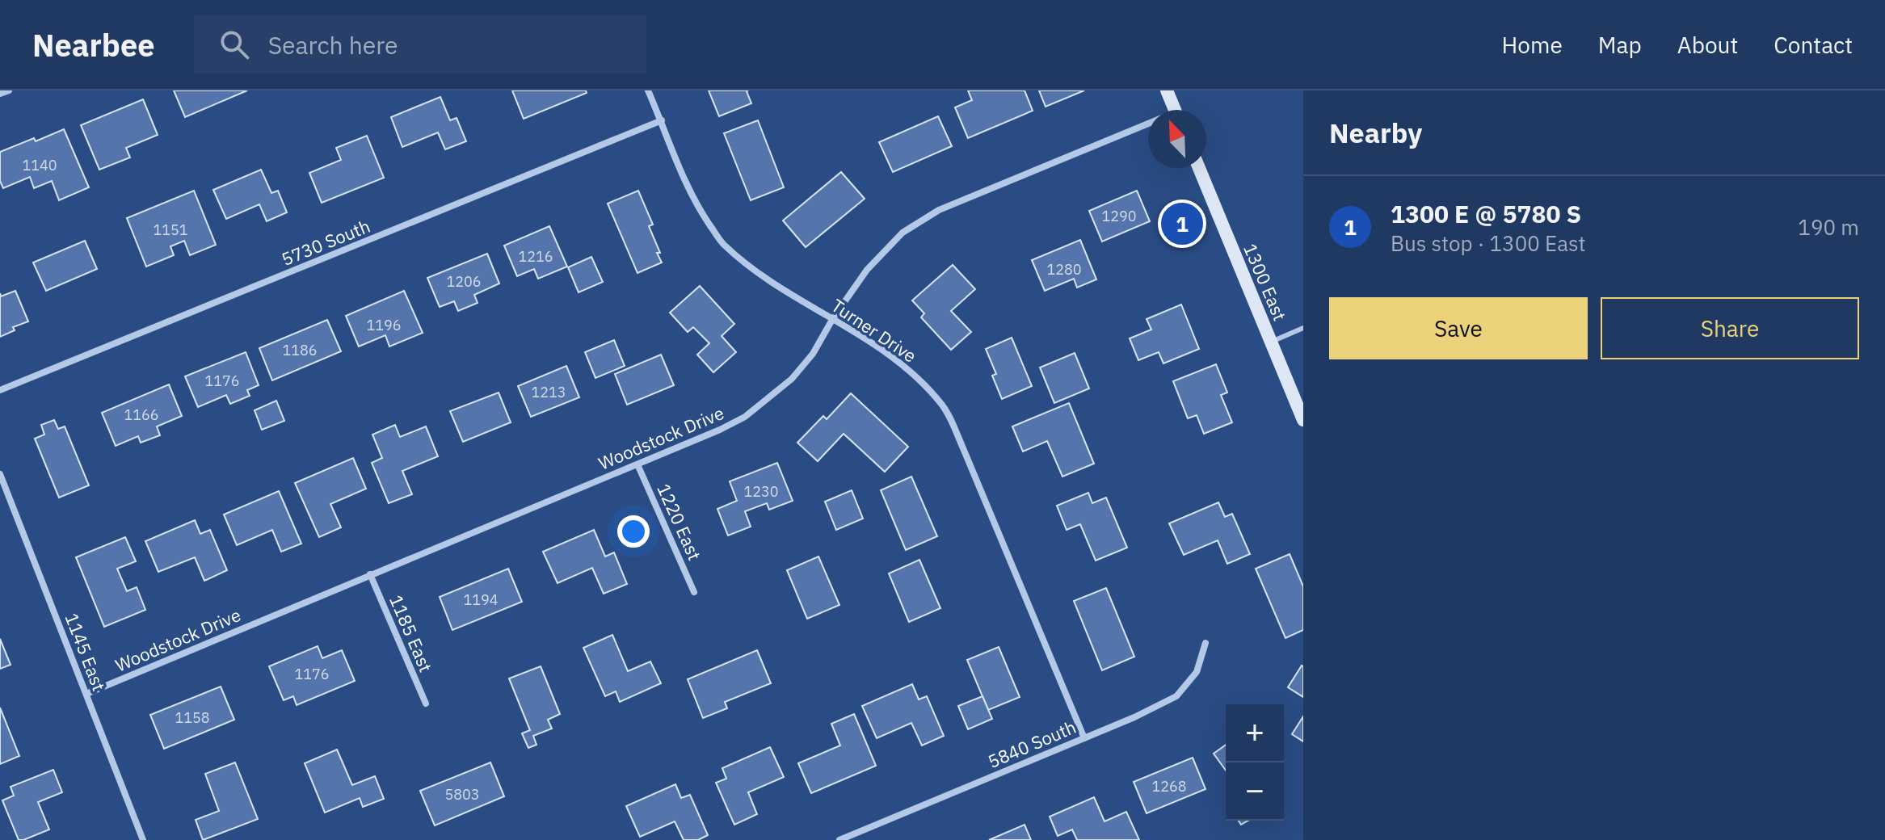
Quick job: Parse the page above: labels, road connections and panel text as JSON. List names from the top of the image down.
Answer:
{
  "streets": {
    "main road": ["1300 East"],
    "street": [
      "5730 South",
      "Turner Drive",
      "Woodstock Drive",
      "1220 East",
      "1185 East",
      "1145 East",
      "5840 South"
    ]
  },
  "crossings": [
    ["5730 South", "Turner Drive"],
    ["Turner Drive", "Woodstock Drive"],
    ["Turner Drive", "5840 South"],
    ["Woodstock Drive", "1220 East"],
    ["Woodstock Drive", "1185 East"],
    ["Woodstock Drive", "1145 East"]
  ],
  "house_numbers": [
    "1140",
    "1290",
    "1151",
    "1216",
    "1280",
    "1206",
    "1196",
    "1186",
    "1176",
    "1213",
    "1166",
    "1230",
    "1194",
    "1176",
    "1158",
    "1268",
    "5803"
  ],
  "north": "top left",
  "page": {
    "header": "Nearbee",
    "search": "Search here",
    "nav": [
      "Home",
      "Map",
      "About",
      "Contact"
    ],
    "heading": "Nearby",
    "list": [
      {
        "mark": "1",
        "name": "1300 E @ 5780 S",
        "note": "Bus stop · 1300 East",
        "value": "190 m"
      }
    ],
    "pins": "1",
    "buttons": ["Save", "Share"],
    "map_buttons": ["+", "−"]
  }
}
